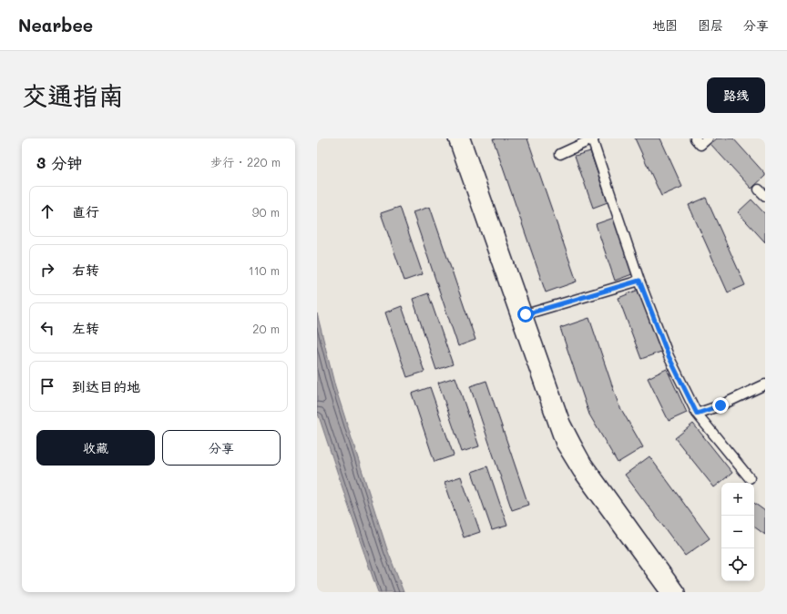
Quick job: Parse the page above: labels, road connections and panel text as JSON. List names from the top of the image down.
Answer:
{
  "page": {
    "header": "Nearbee",
    "nav": ["地图", "图层", "分享"],
    "buttons": [
      "路线",
      ["收藏", "分享"]
    ],
    "title": "交通指南",
    "heading": ["3 分钟", "步行 · 220 m"],
    "list": [
      ["直行", "90 m"],
      ["右转", "110 m"],
      ["左转", "20 m"],
      "到达目的地"
    ],
    "map_buttons": ["+", "−"]
  }
}
